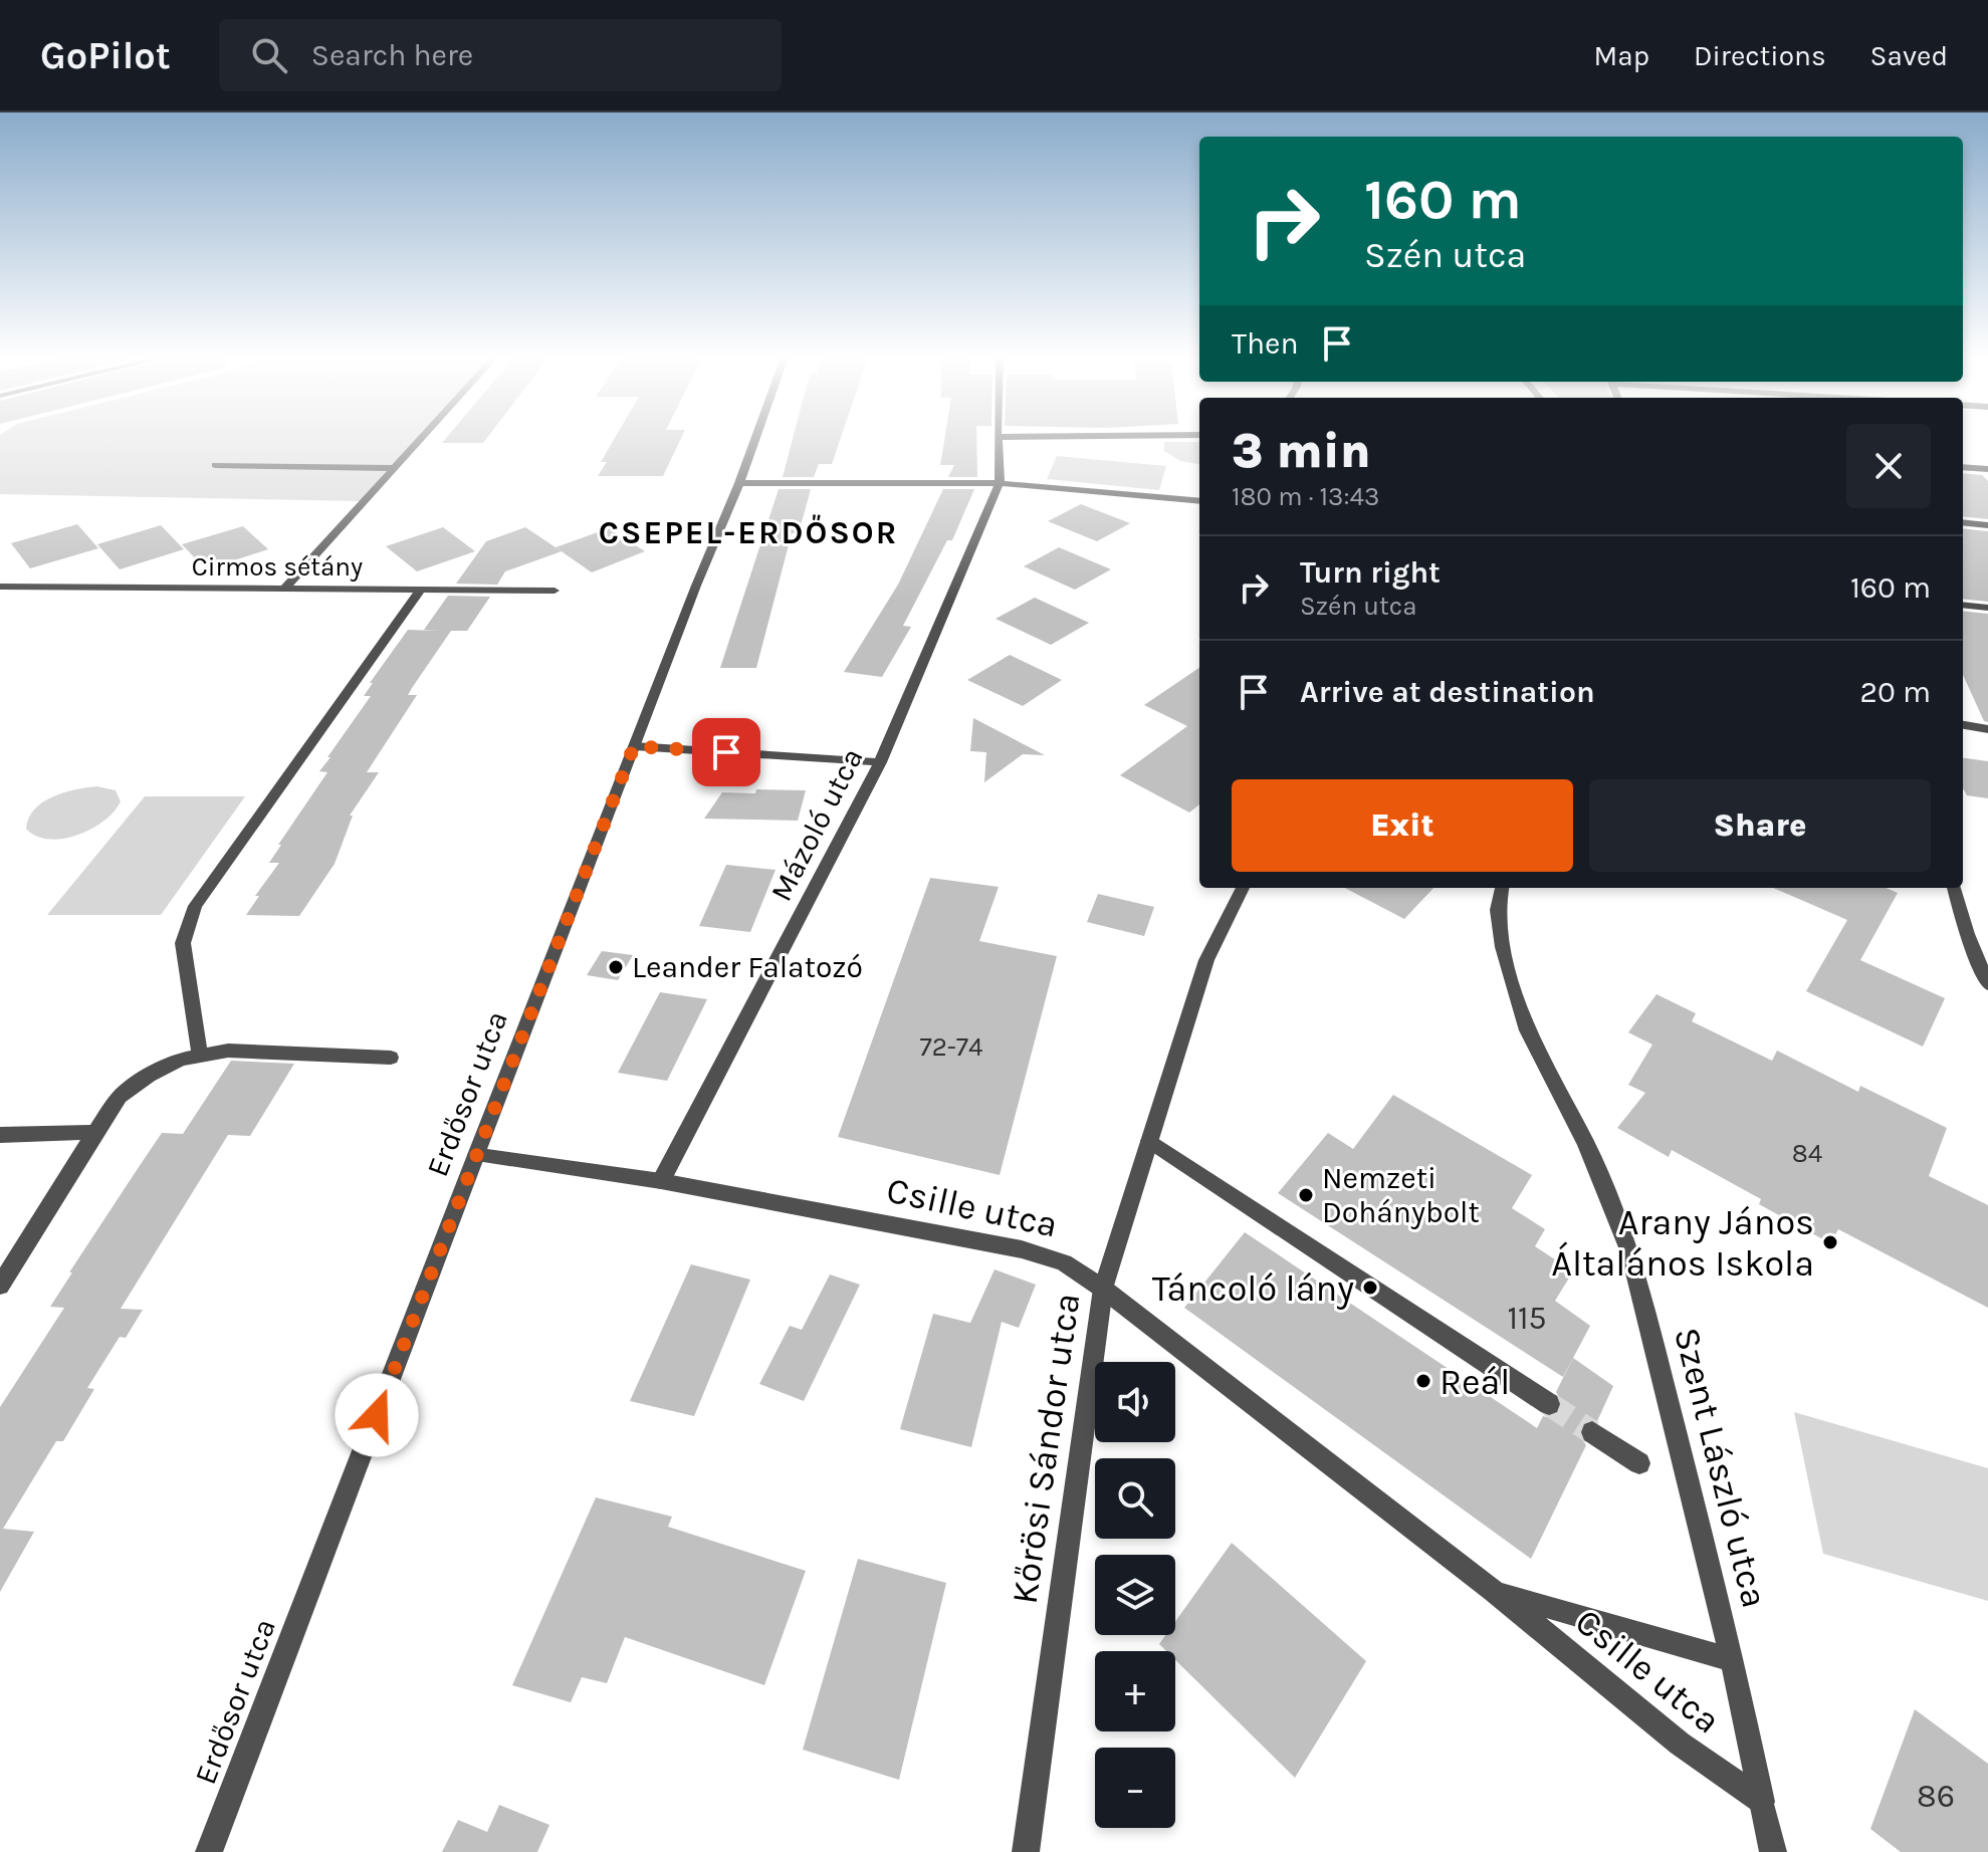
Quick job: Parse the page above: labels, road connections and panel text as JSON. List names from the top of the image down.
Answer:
{
  "streets": {
    "street": [
      "Cirmos sétány",
      "Mázoló utca",
      "Erdősor utca",
      "Csille utca",
      "Kőrösi Sándor utca",
      "Szent László utca"
    ]
  },
  "crossings": [
    ["Mázoló utca", "Csille utca"],
    ["Erdősor utca", "Csille utca"],
    ["Csille utca", "Kőrösi Sándor utca"],
    ["Csille utca", "Szent László utca"]
  ],
  "districts": ["CSEPEL-ERDŐSOR"],
  "places": [
    "Leander Falatozó",
    "Nemzeti Dohánybolt",
    "Arany János Általános Iskola",
    "Táncoló lány",
    "Reál"
  ],
  "house_numbers": [
    "72-74",
    "84",
    "115",
    "86"
  ],
  "page": {
    "header": "GoPilot",
    "search": "Search here",
    "nav": ["Map", "Directions", "Saved"],
    "turn": ["160 m", "Szén utca"],
    "then": "Then",
    "heading": ["3 min", "180 m · 13:43"],
    "list": [
      {
        "name": "Turn right",
        "note": "Szén utca",
        "value": "160 m"
      },
      {
        "name": "Arrive at destination",
        "value": "20 m"
      }
    ],
    "buttons": ["Exit", "Share"],
    "map_buttons": ["+", "−"]
  }
}
